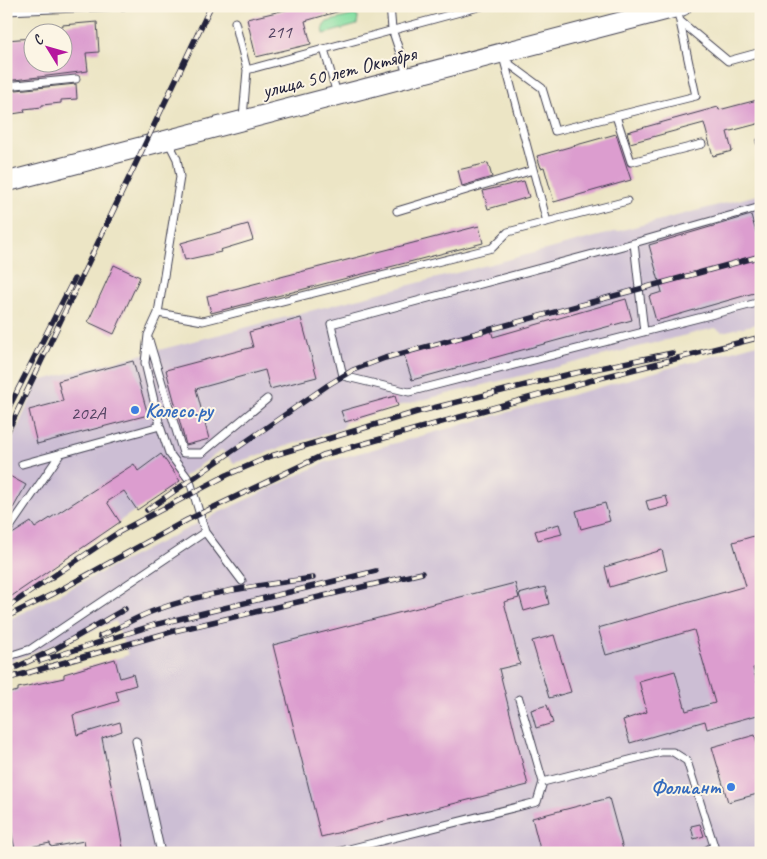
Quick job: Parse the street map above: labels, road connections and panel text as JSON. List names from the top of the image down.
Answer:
{
  "streets": {
    "main road": ["улица 50 лет Октября"]
  },
  "places": ["Колесо.ру", "Фолиант"],
  "house_numbers": ["211", "202А"],
  "north": "top left"
}
